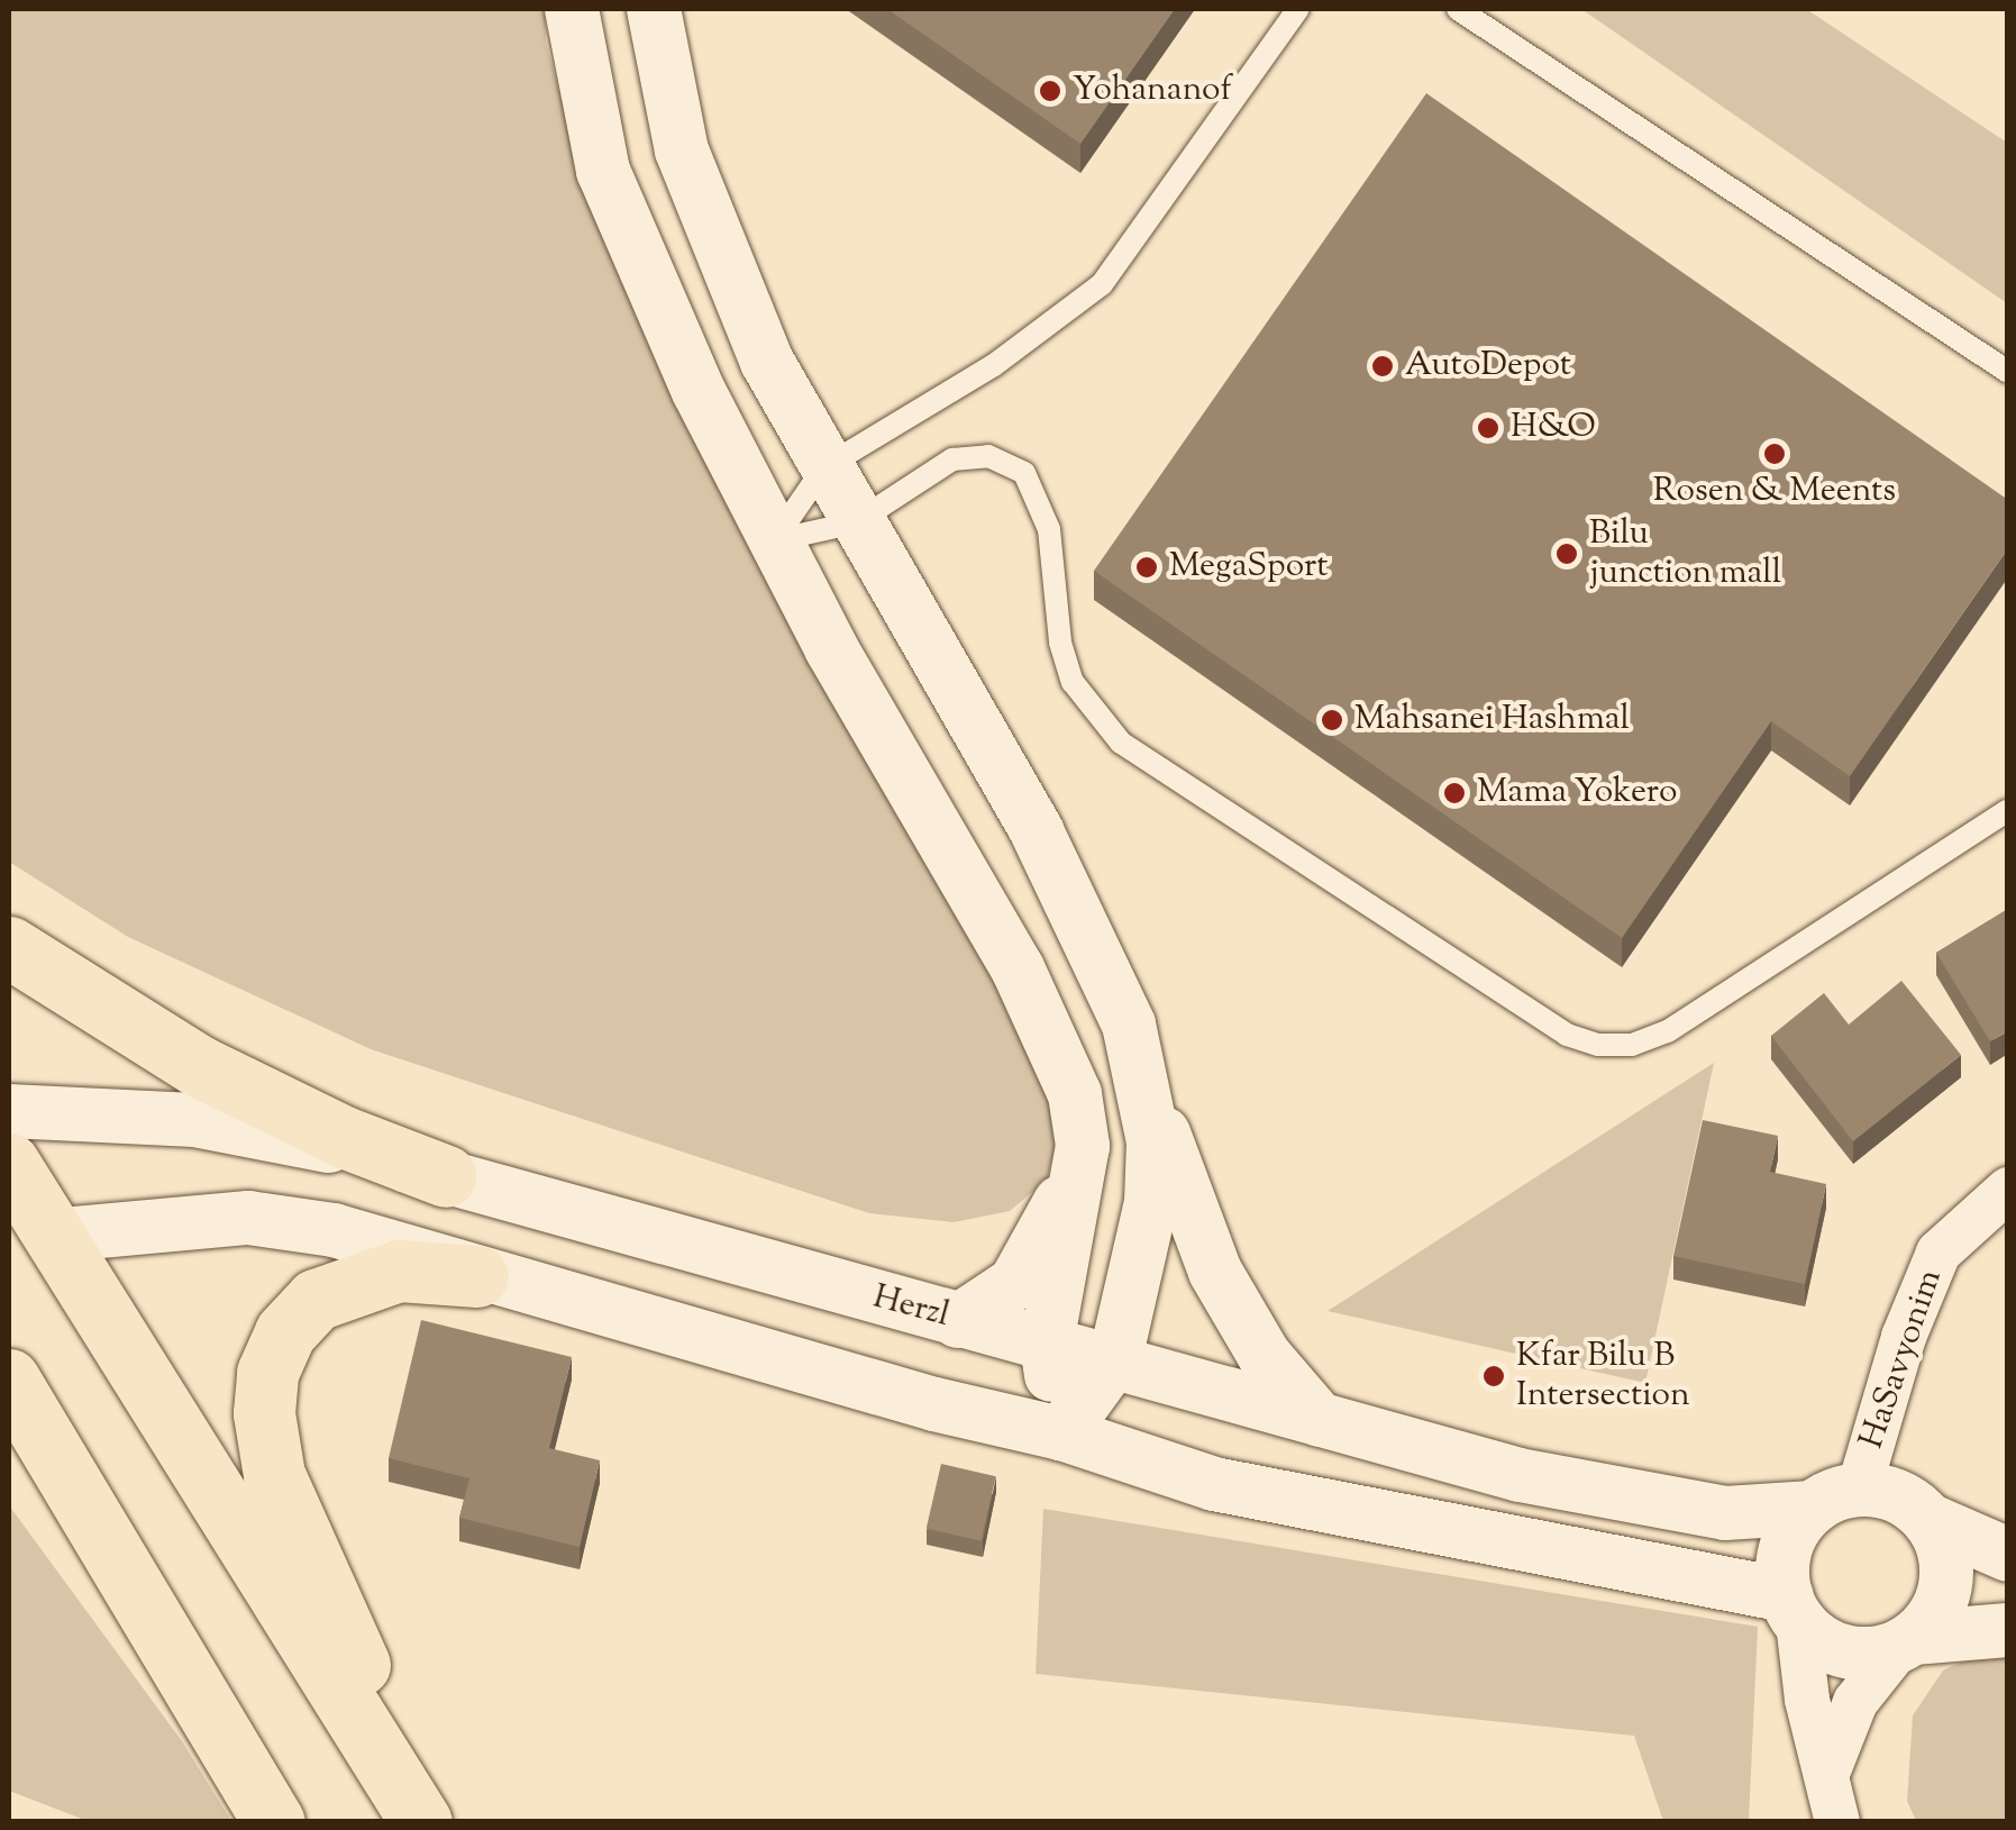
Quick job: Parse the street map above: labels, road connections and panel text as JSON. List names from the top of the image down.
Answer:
{
  "streets": {
    "street": ["Herzl", "HaSavyonim"]
  },
  "crossings": [
    ["Herzl", "HaSavyonim"]
  ],
  "places": [
    "Yohananof",
    "AutoDepot",
    "H&O",
    "Rosen & Meents",
    "Bilu junction mall",
    "MegaSport",
    "Mahsanei Hashmal",
    "Mama Yokero",
    "Kfar Bilu B Intersection"
  ]
}
